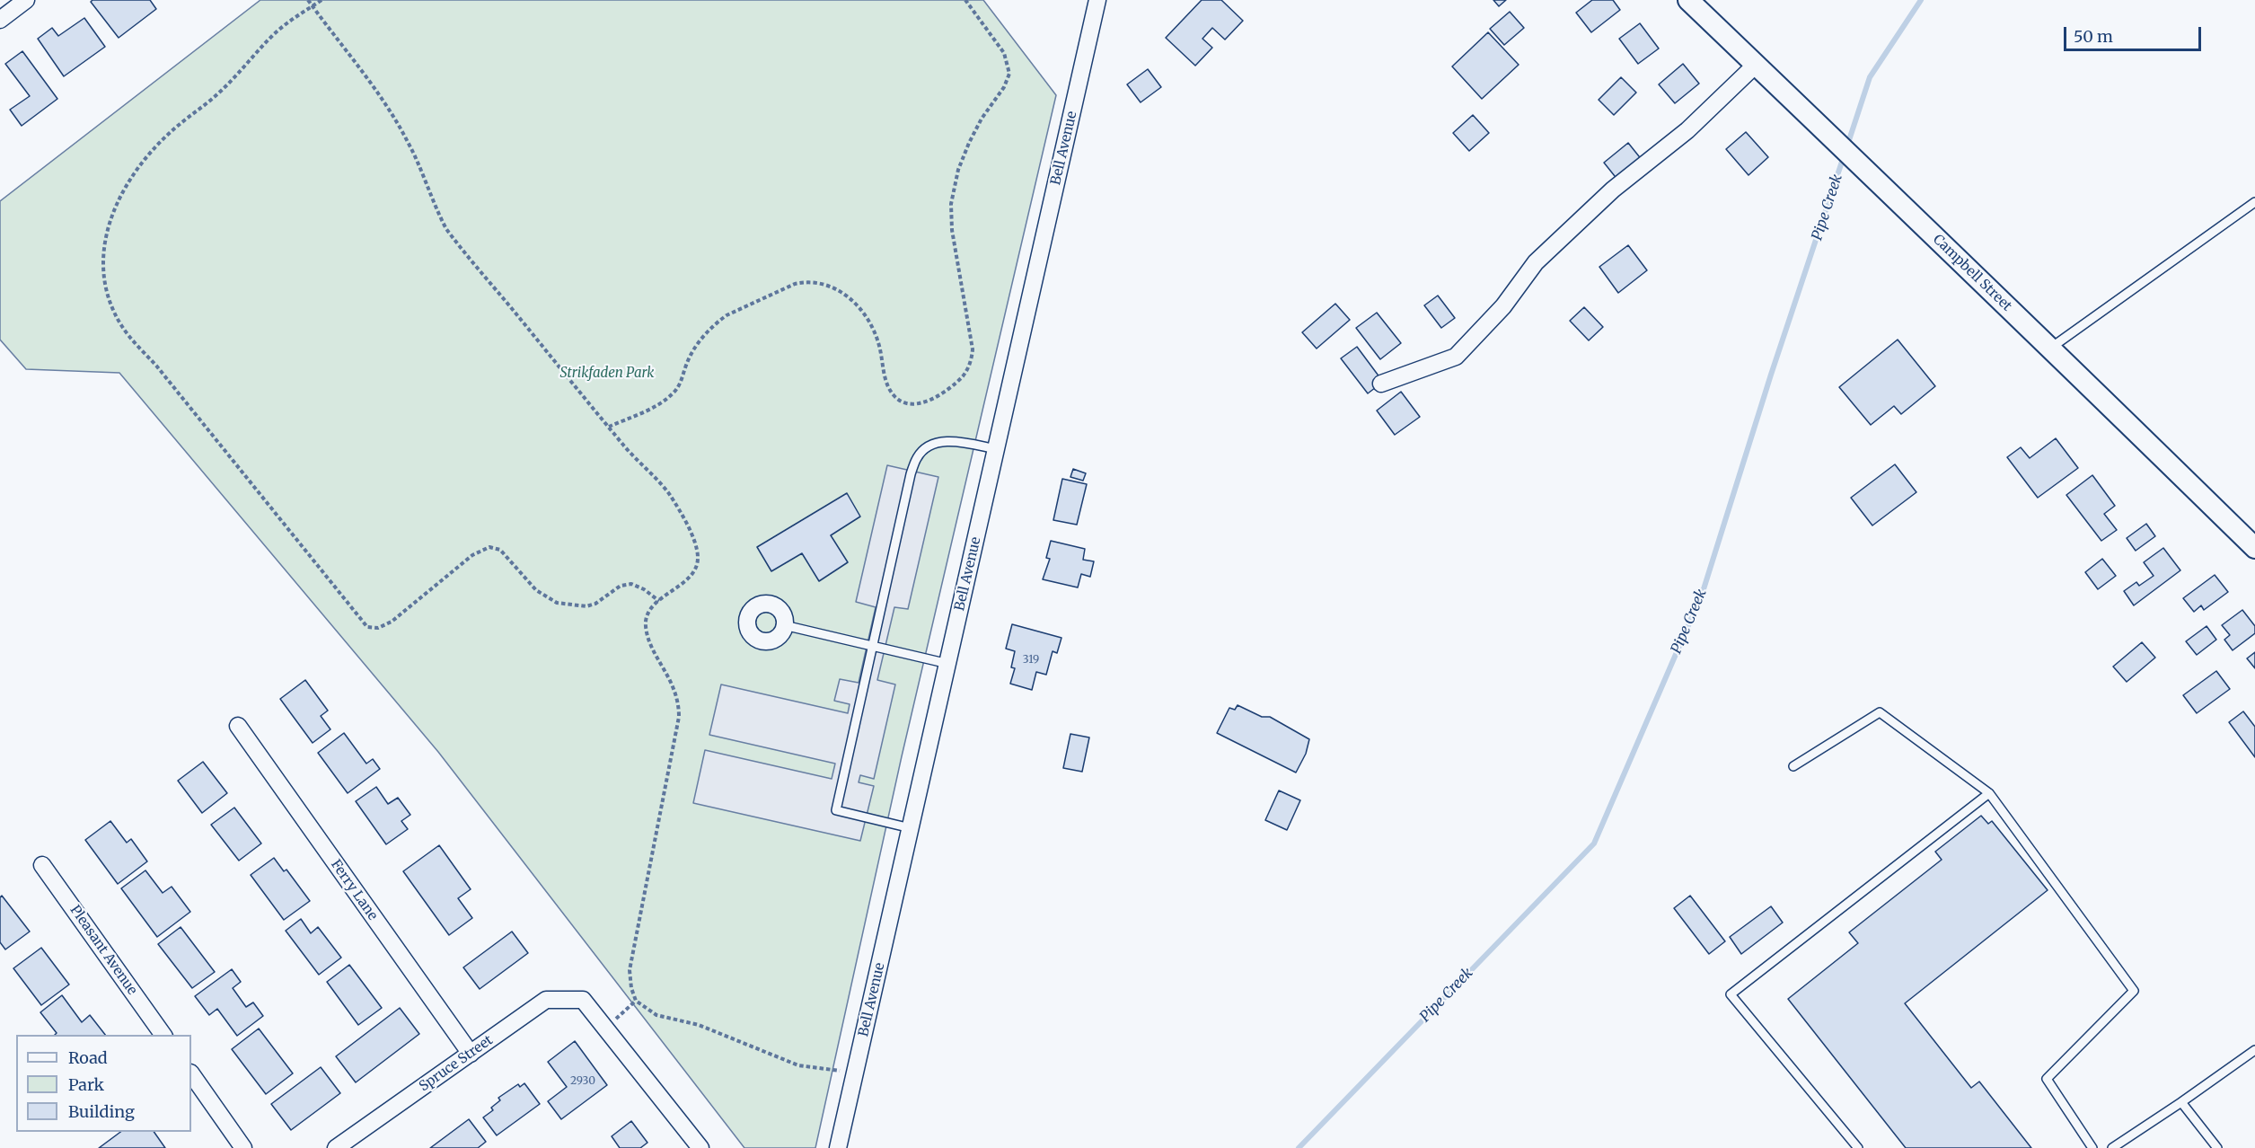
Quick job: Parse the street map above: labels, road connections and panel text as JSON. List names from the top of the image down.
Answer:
{
  "streets": {
    "street": [
      "Bell Avenue",
      "Campbell Street",
      "Ferry Lane",
      "Pleasant Avenue",
      "Spruce Street"
    ]
  },
  "crossings": [
    ["Ferry Lane", "Spruce Street"]
  ],
  "water": ["Pipe Creek"],
  "parks": ["Strikfaden Park"],
  "house_numbers": ["319", "2930"],
  "legend": ["Road", "Park", "Building"],
  "scale_bar": "50 m"
}
